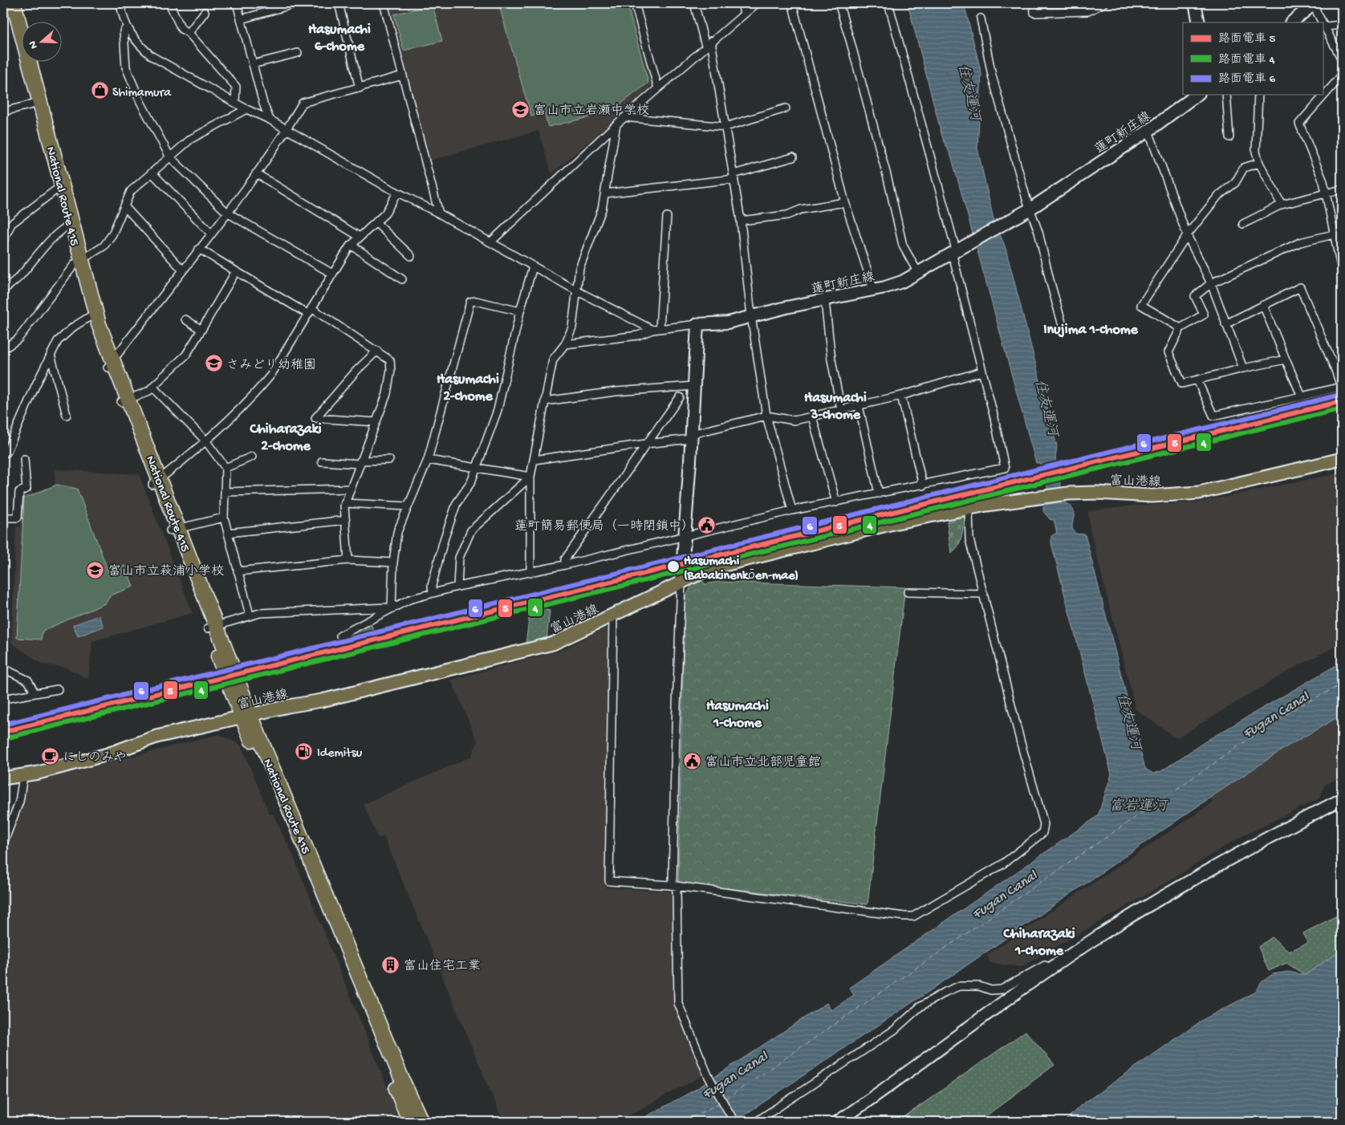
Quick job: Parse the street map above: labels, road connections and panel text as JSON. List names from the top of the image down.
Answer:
{
  "streets": {
    "highway": ["National Route 415"],
    "main road": ["蓮町新庄線", "富山港線"]
  },
  "crossings": [
    ["National Route 415", "富山港線"]
  ],
  "districts": [
    "Hasumachi 6-chome",
    "Inujima 1-chome",
    "Hasumachi 2-chome",
    "Hasumachi 3-chome",
    "Chiharazaki 2-chome",
    "Hasumachi 1-chome",
    "Chiharazaki 1-chome"
  ],
  "water": ["住友運河", "Fugan Canal", "富岩運河"],
  "places": {
    "shop": ["Shimamura"],
    "school or university": ["富山市立岩瀬中学校", "さみどり幼稚園", "富山市立萩浦小学校"],
    "public building": ["蓮町簡易郵便局（一時閉鎖中）", "富山市立北部児童館"],
    "other": ["Hasumachi (Babakinenkōen-mae)"],
    "fuel station": ["Idemitsu"],
    "cafe": ["にしのみや"],
    "building": ["富山住宅工業"]
  },
  "lines": ["tram line 6", "tram line 5", "tram line 4"],
  "legend": ["路面電車 5", "路面電車 4", "路面電車 6"],
  "north": "left"
}
